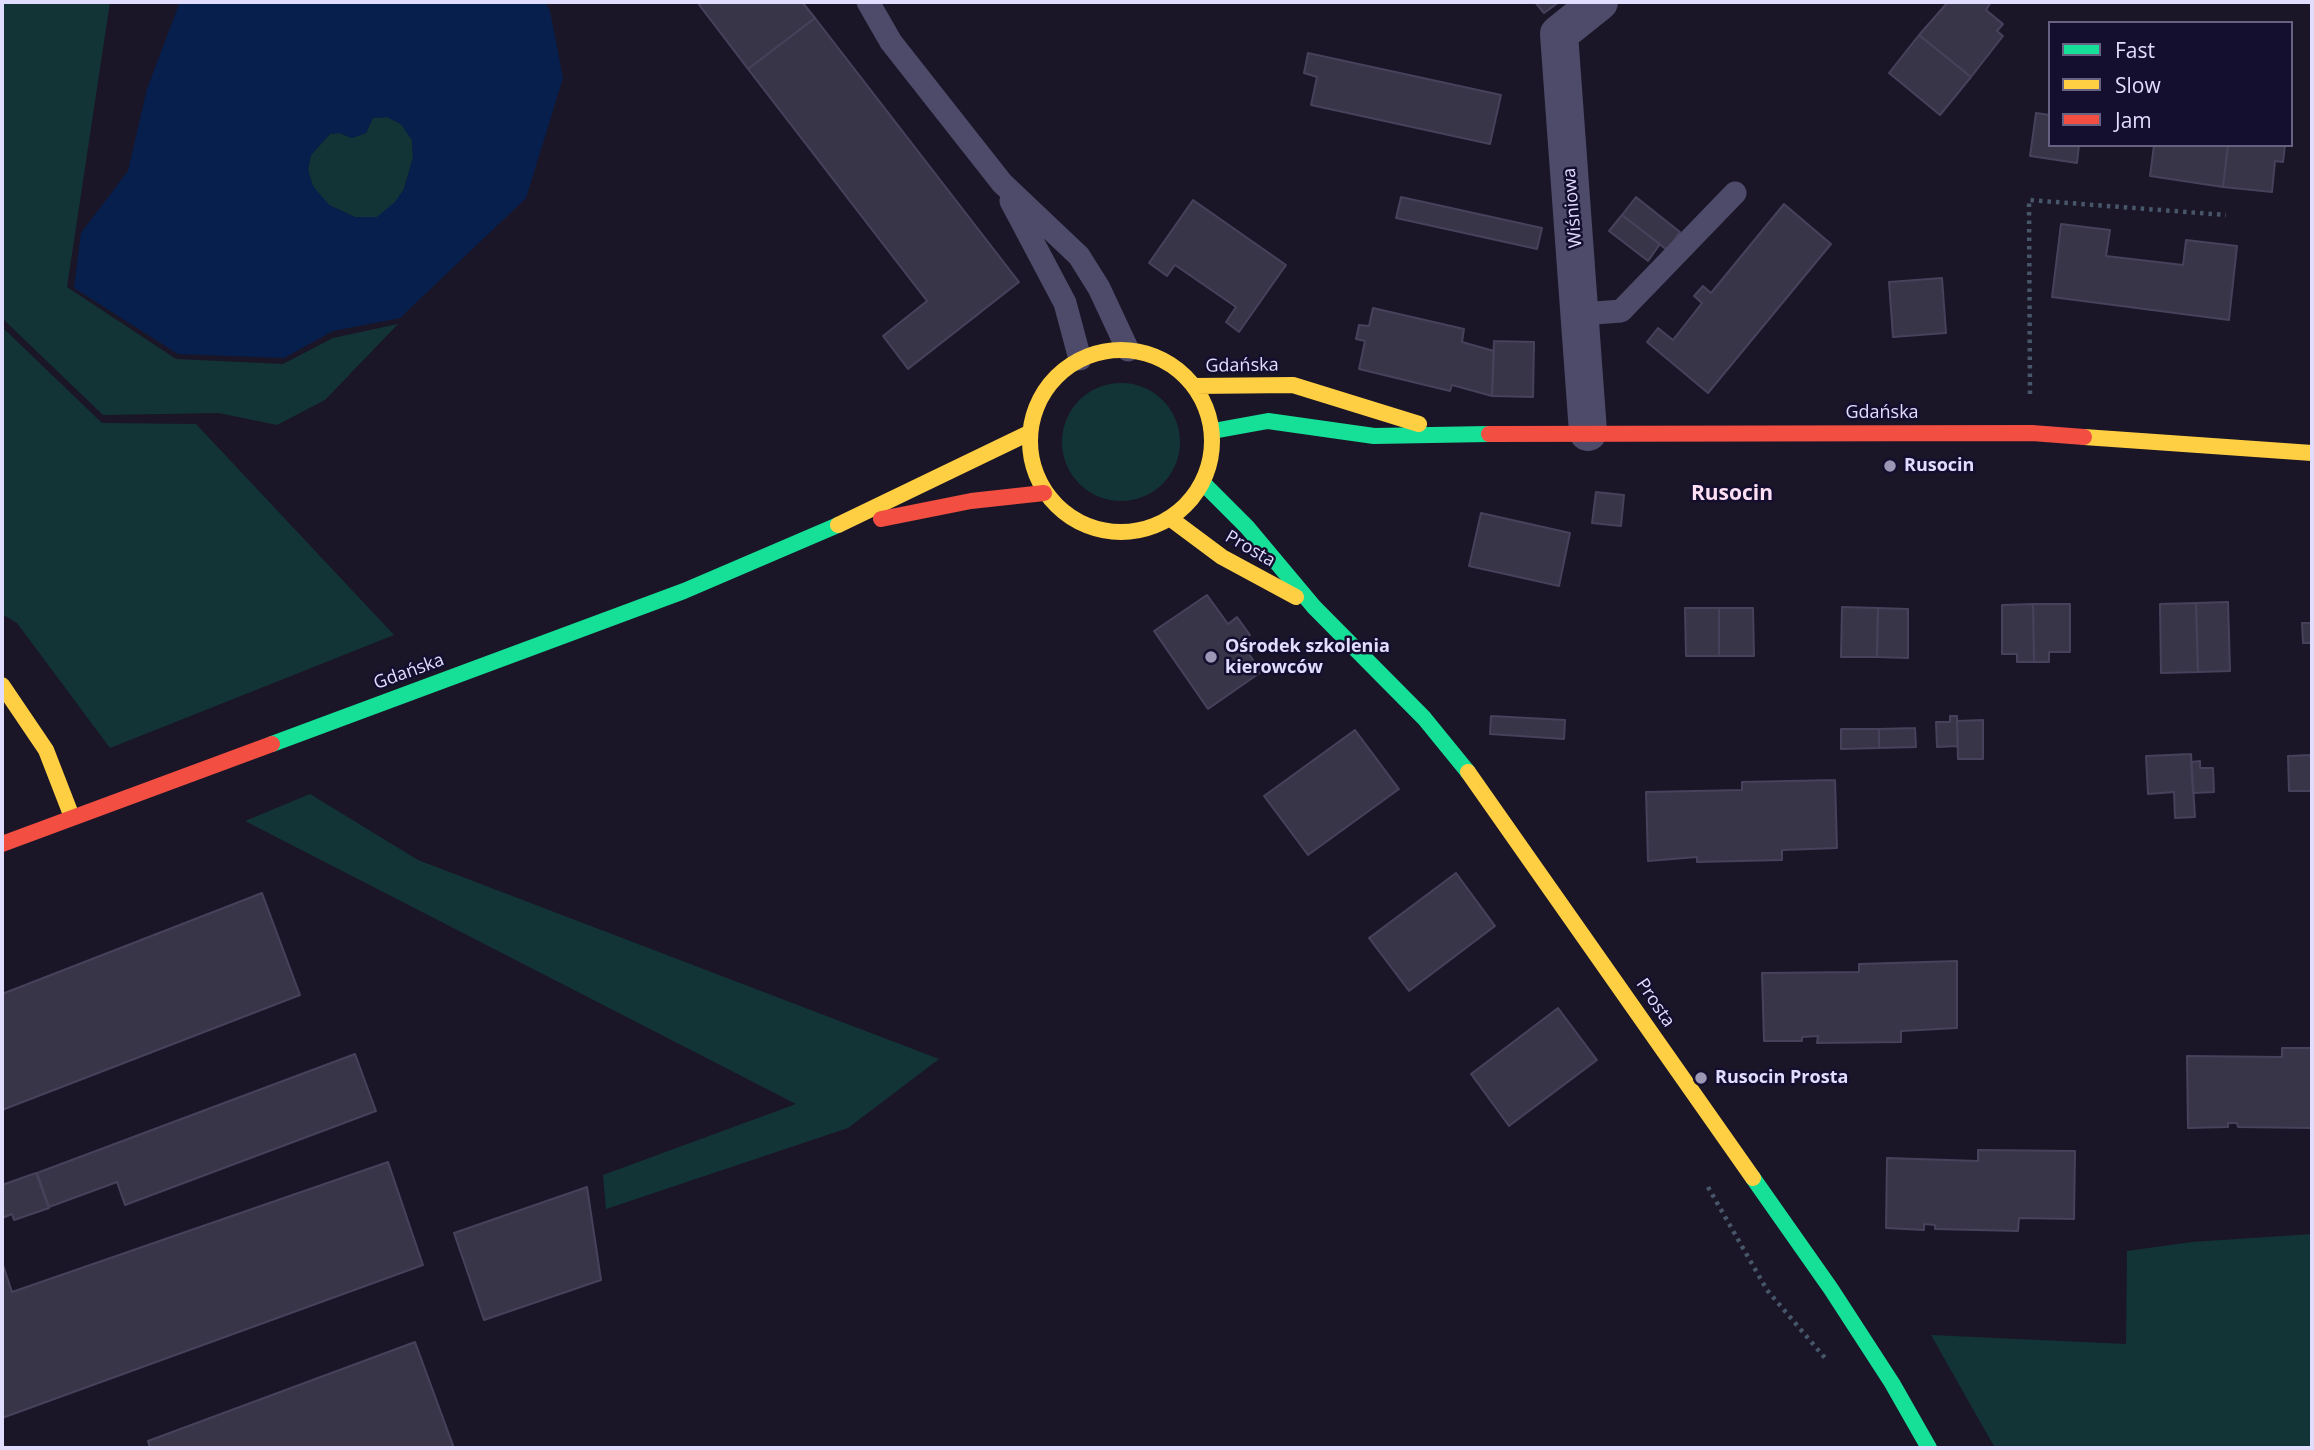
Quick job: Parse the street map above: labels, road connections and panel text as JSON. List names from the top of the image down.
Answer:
{
  "streets": {
    "street": ["Wiśniowa", "Gdańska", "Prosta"]
  },
  "crossings": [
    ["Wiśniowa", "Gdańska"],
    ["Gdańska", "Prosta"]
  ],
  "districts": ["Rusocin"],
  "places": ["Rusocin", "Ośrodek szkolenia kierowców", "Rusocin Prosta"],
  "legend": ["Fast", "Slow", "Jam"]
}
